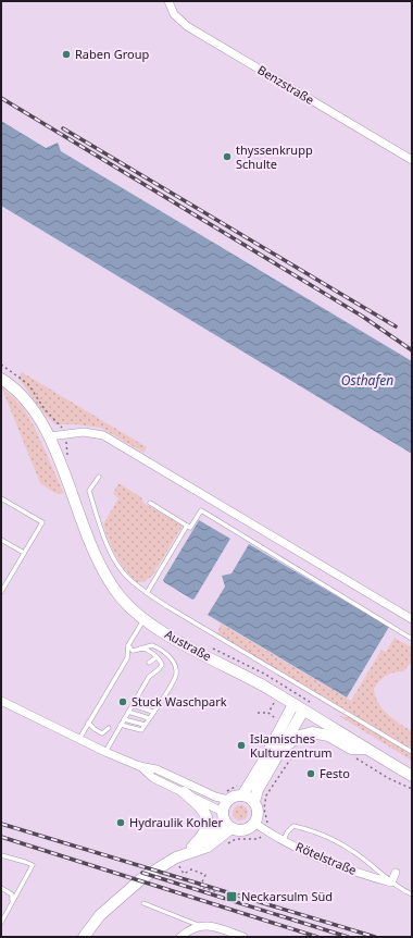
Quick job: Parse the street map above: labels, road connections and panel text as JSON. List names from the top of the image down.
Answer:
{
  "streets": {
    "main road": ["Austraße"],
    "street": ["Benzstraße", "Rötelstraße"]
  },
  "water": ["Osthafen"],
  "places": {
    "other": [
      "Raben Group",
      "thyssenkrupp Schulte",
      "Stuck Waschpark",
      "Islamisches Kulturzentrum",
      "Festo",
      "Hydraulik Kohler"
    ],
    "transit": ["Neckarsulm Süd"]
  }
}
